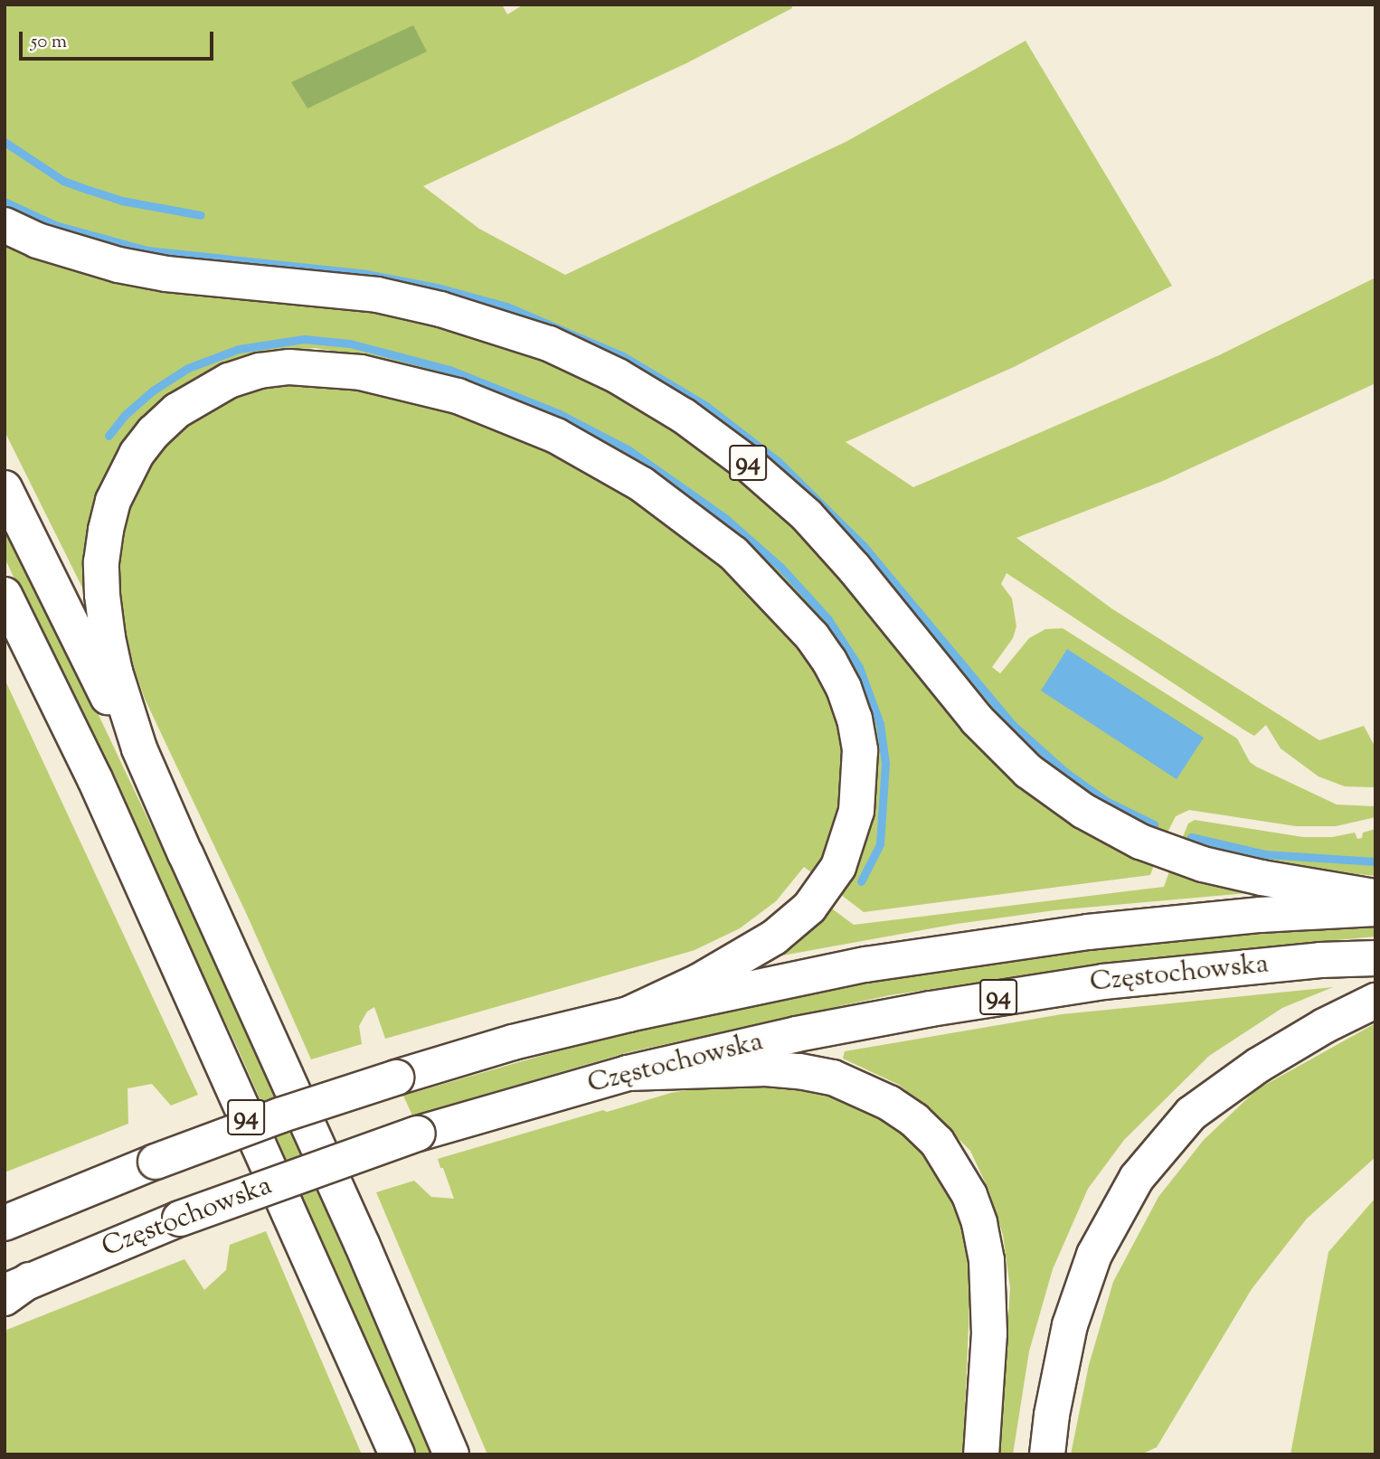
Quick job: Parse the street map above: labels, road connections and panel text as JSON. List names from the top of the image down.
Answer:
{
  "streets": {
    "main road": ["94", "Częstochowska"]
  },
  "scale_bar": "50 m"
}
